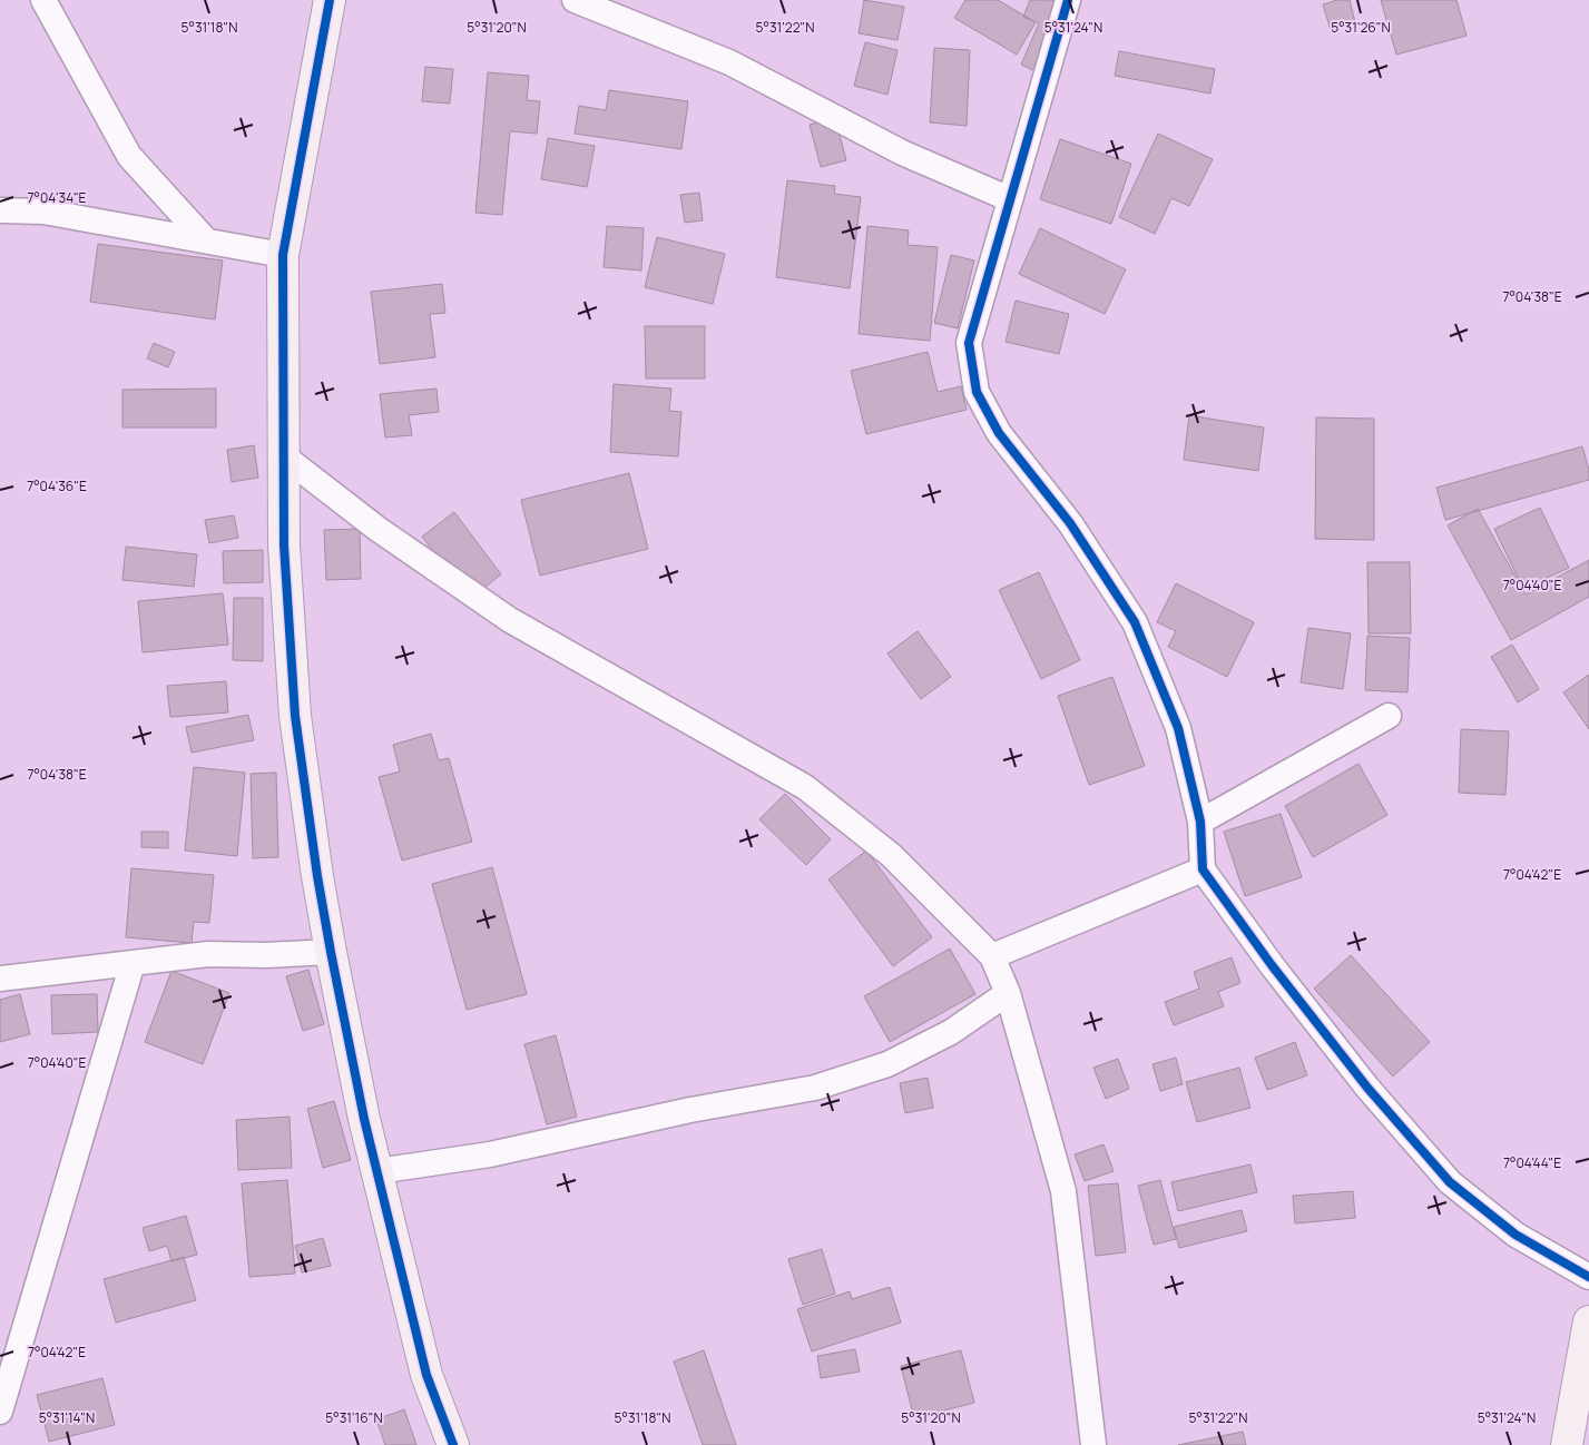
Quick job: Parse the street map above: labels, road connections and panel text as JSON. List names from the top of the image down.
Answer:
{
  "coordinates": [
    "5°31'18\"N",
    "5°31'20\"N",
    "5°31'22\"N",
    "5°31'24\"N",
    "5°31'26\"N",
    "7°04'34\"E",
    "7°04'38\"E",
    "7°04'36\"E",
    "7°04'40\"E",
    "7°04'42\"E",
    "7°04'44\"E",
    "5°31'14\"N",
    "5°31'16\"N"
  ]
}
